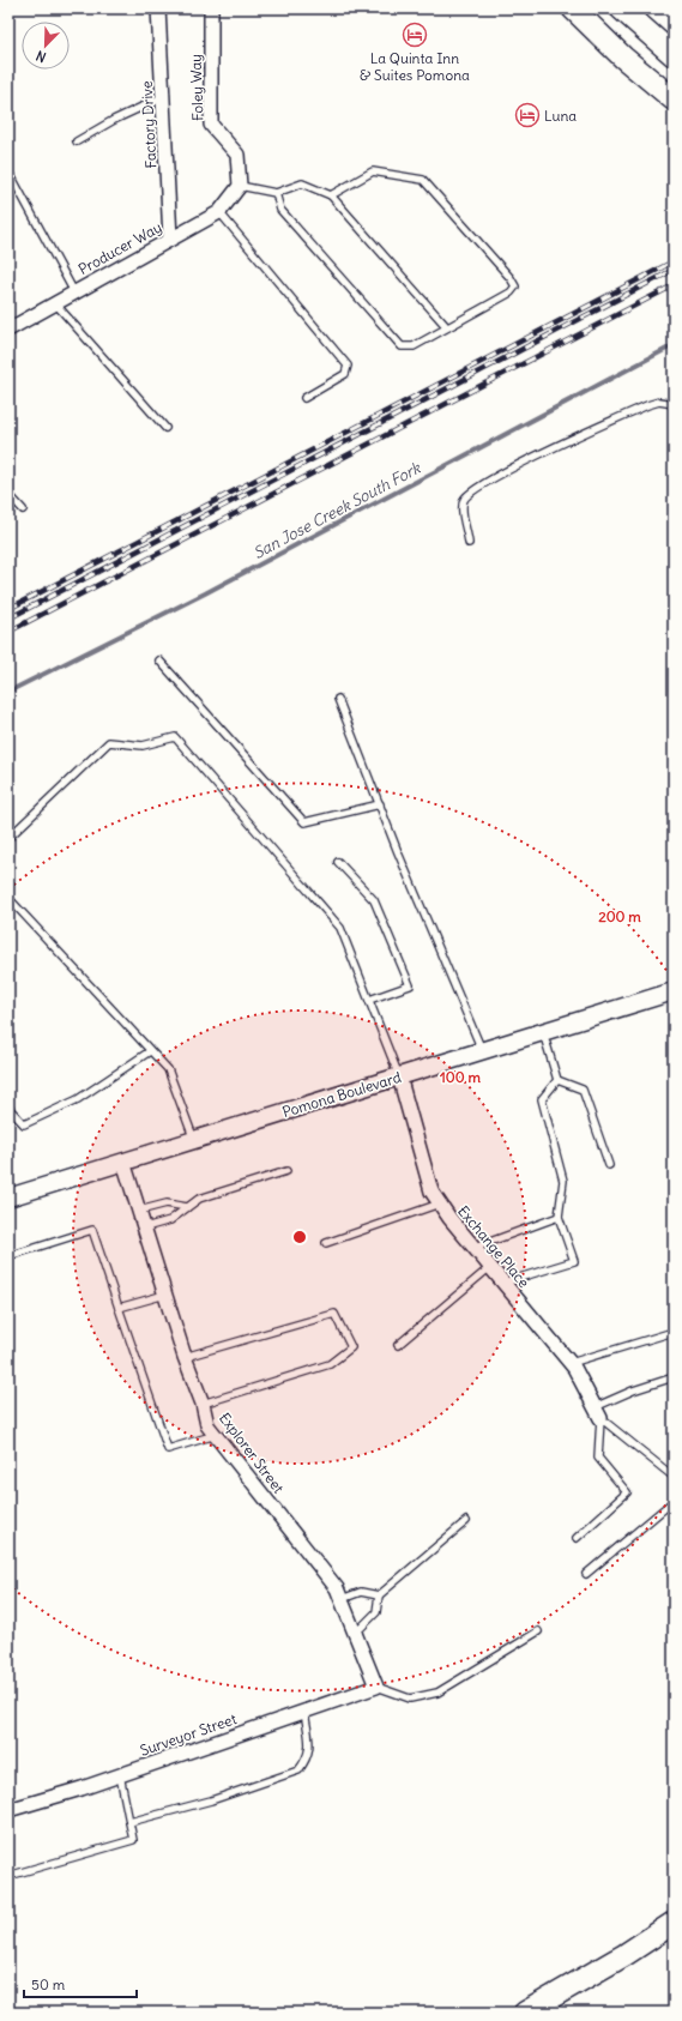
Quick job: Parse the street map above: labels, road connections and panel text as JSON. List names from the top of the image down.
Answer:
{
  "streets": {
    "street": [
      "Foley Way",
      "Factory Drive",
      "Producer Way",
      "Pomona Boulevard",
      "Exchange Place",
      "Explorer Street",
      "Surveyor Street"
    ]
  },
  "crossings": [
    ["Foley Way", "Producer Way"],
    ["Factory Drive", "Producer Way"],
    ["Pomona Boulevard", "Exchange Place"],
    ["Pomona Boulevard", "Explorer Street"],
    ["Explorer Street", "Surveyor Street"]
  ],
  "water": ["San Jose Creek South Fork"],
  "places": {
    "hotel": ["La Quinta Inn & Suites Pomona", "Luna"]
  },
  "scale_bar": "50 m",
  "north": "bottom left",
  "rings": ["200 m", "100 m"]
}
